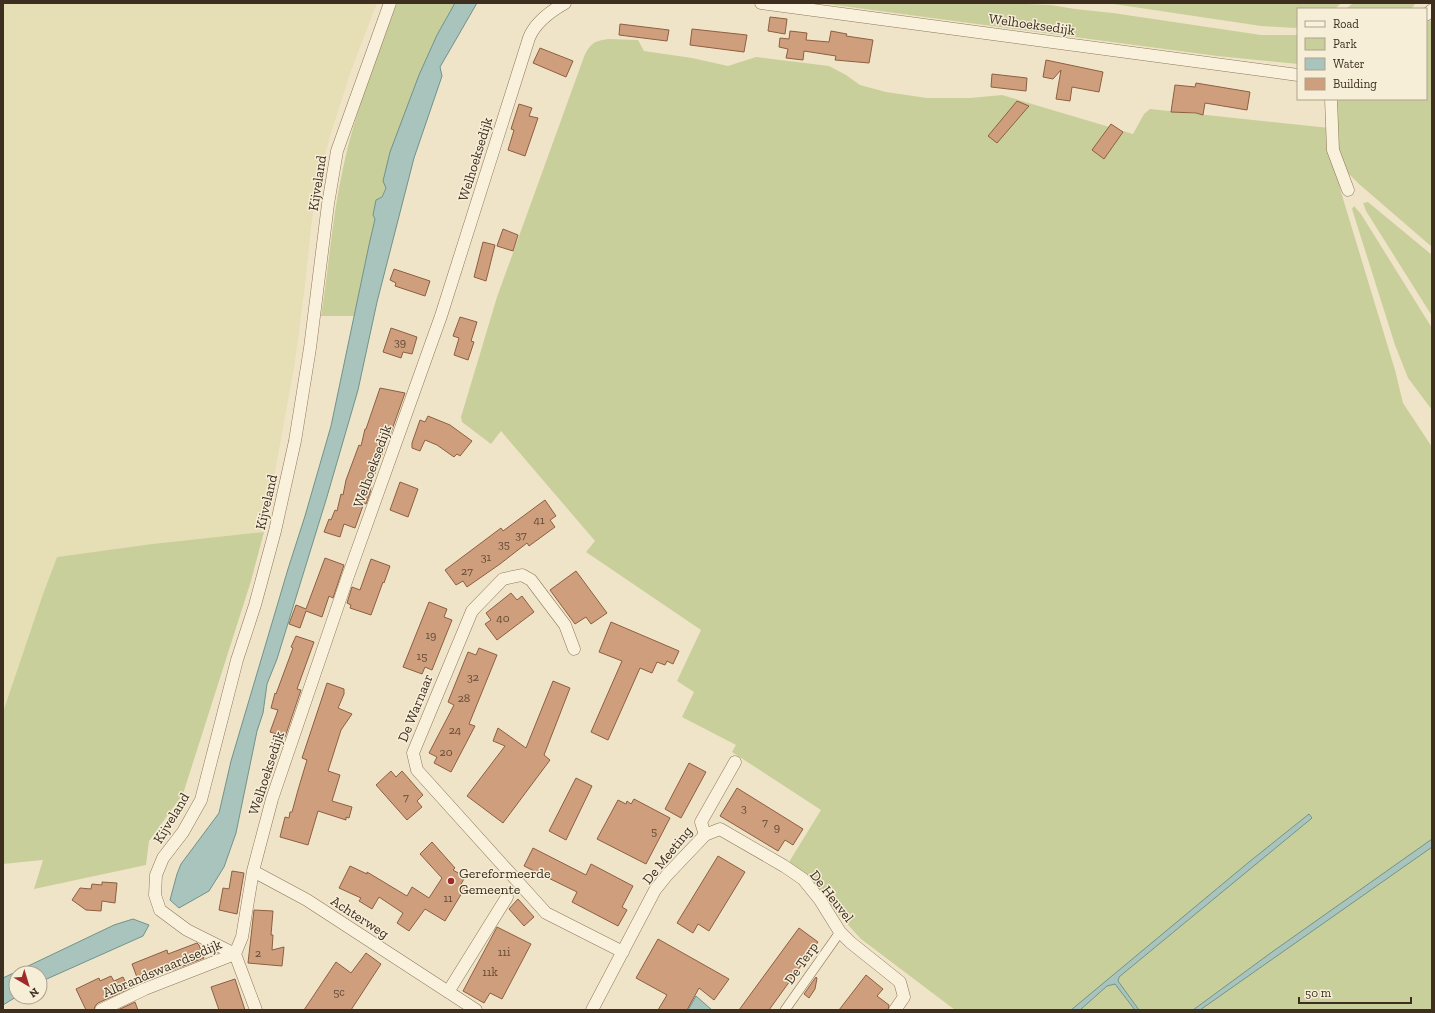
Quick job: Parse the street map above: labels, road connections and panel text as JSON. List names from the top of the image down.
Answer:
{
  "streets": {
    "street": [
      "Welhoeksedijk",
      "Kijveland",
      "De Warnaar",
      "De Meeting",
      "De Heuvel",
      "Achterweg",
      "De Terp",
      "Albrandswaardsedijk"
    ]
  },
  "crossings": [
    ["Welhoeksedijk", "Kijveland"],
    ["Welhoeksedijk", "Achterweg"],
    ["Welhoeksedijk", "Albrandswaardsedijk"],
    ["Kijveland", "Albrandswaardsedijk"],
    ["De Warnaar", "De Meeting"],
    ["De Meeting", "De Heuvel"],
    ["De Heuvel", "De Terp"]
  ],
  "places": ["Gereformeerde Gemeente"],
  "house_numbers": [
    "39",
    "41",
    "37",
    "35",
    "31",
    "27",
    "40",
    "19",
    "15",
    "32",
    "28",
    "24",
    "20",
    "7",
    "3",
    "7",
    "9",
    "5",
    "11",
    "11i",
    "2",
    "11k",
    "5c"
  ],
  "legend": [
    "Road",
    "Park",
    "Water",
    "Building"
  ],
  "scale_bar": "50 m",
  "north": "bottom right"
}
